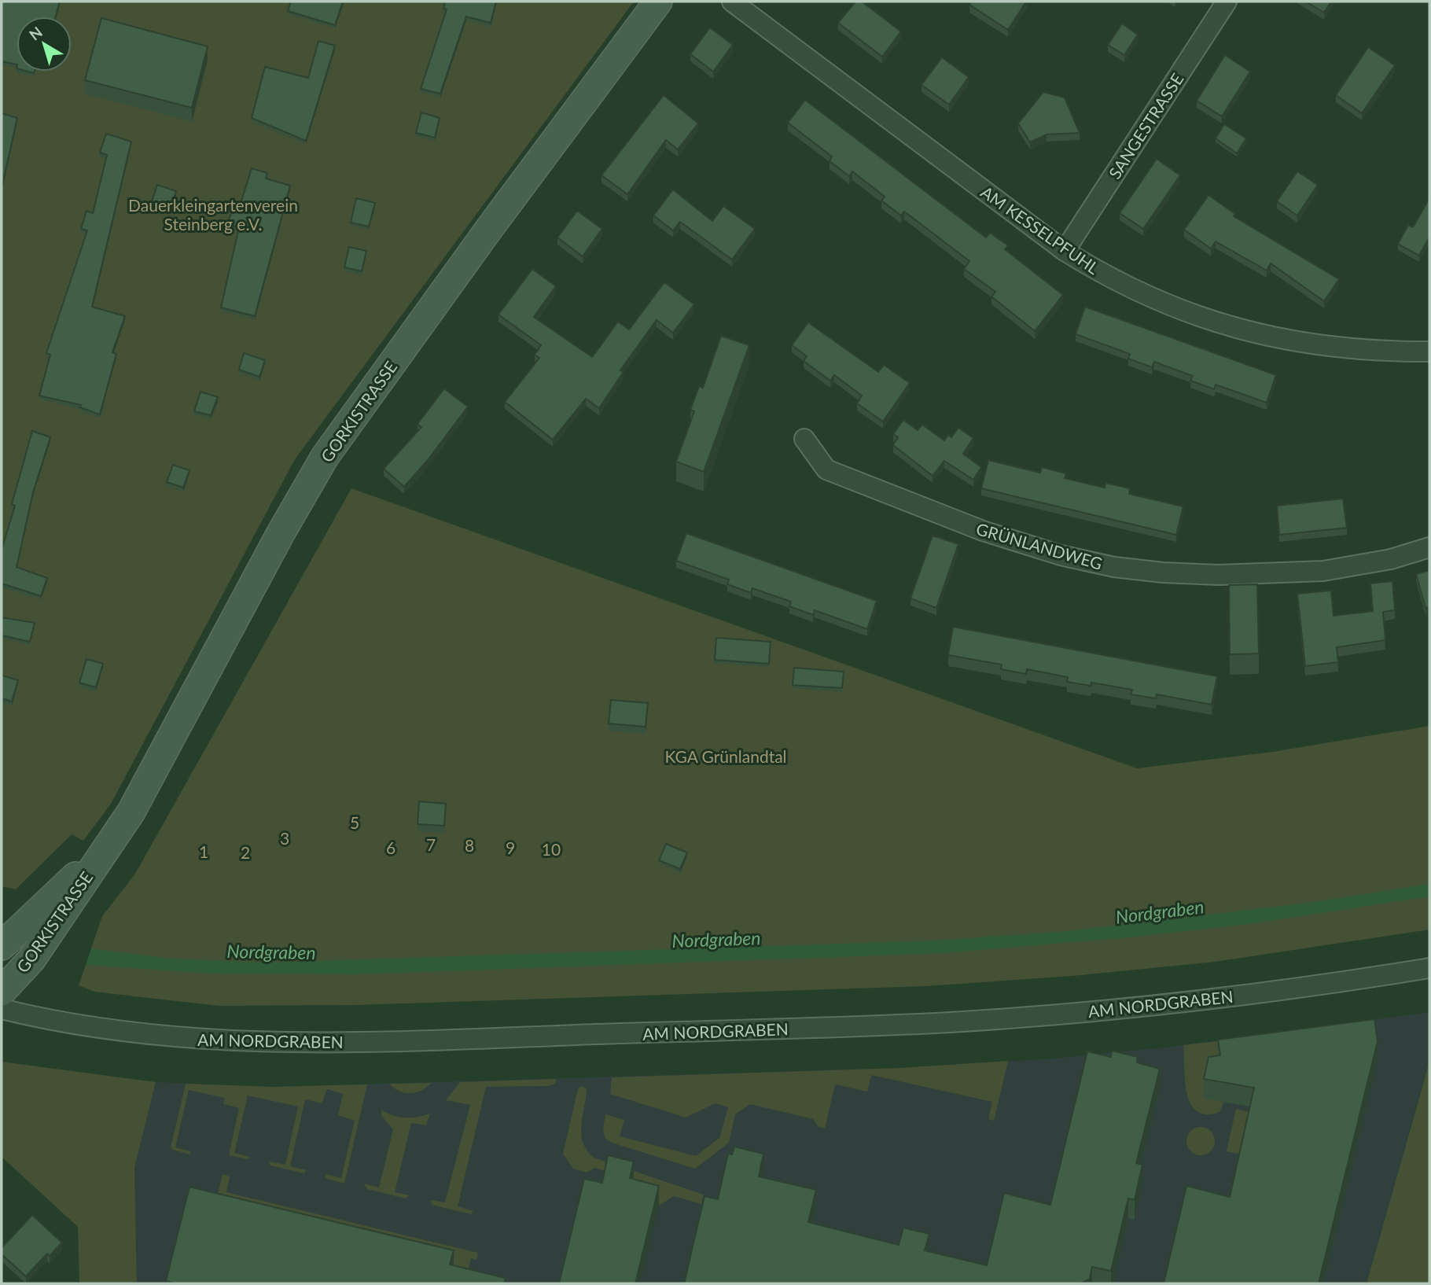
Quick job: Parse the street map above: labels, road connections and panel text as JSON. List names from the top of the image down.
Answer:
{
  "streets": {
    "main road": ["GORKISTRASSE"],
    "street": [
      "SANGESTRASSE",
      "AM KESSELPFUHL",
      "GRÜNLANDWEG",
      "AM NORDGRABEN"
    ]
  },
  "crossings": [
    ["SANGESTRASSE", "AM KESSELPFUHL"]
  ],
  "water": ["Nordgraben"],
  "parks": [
    "Dauerkleingartenverein Steinberg e.V.",
    "KGA Grünlandtal",
    "5",
    "3",
    "7",
    "8",
    "6",
    "9",
    "10",
    "1",
    "2"
  ],
  "north": "top left"
}
